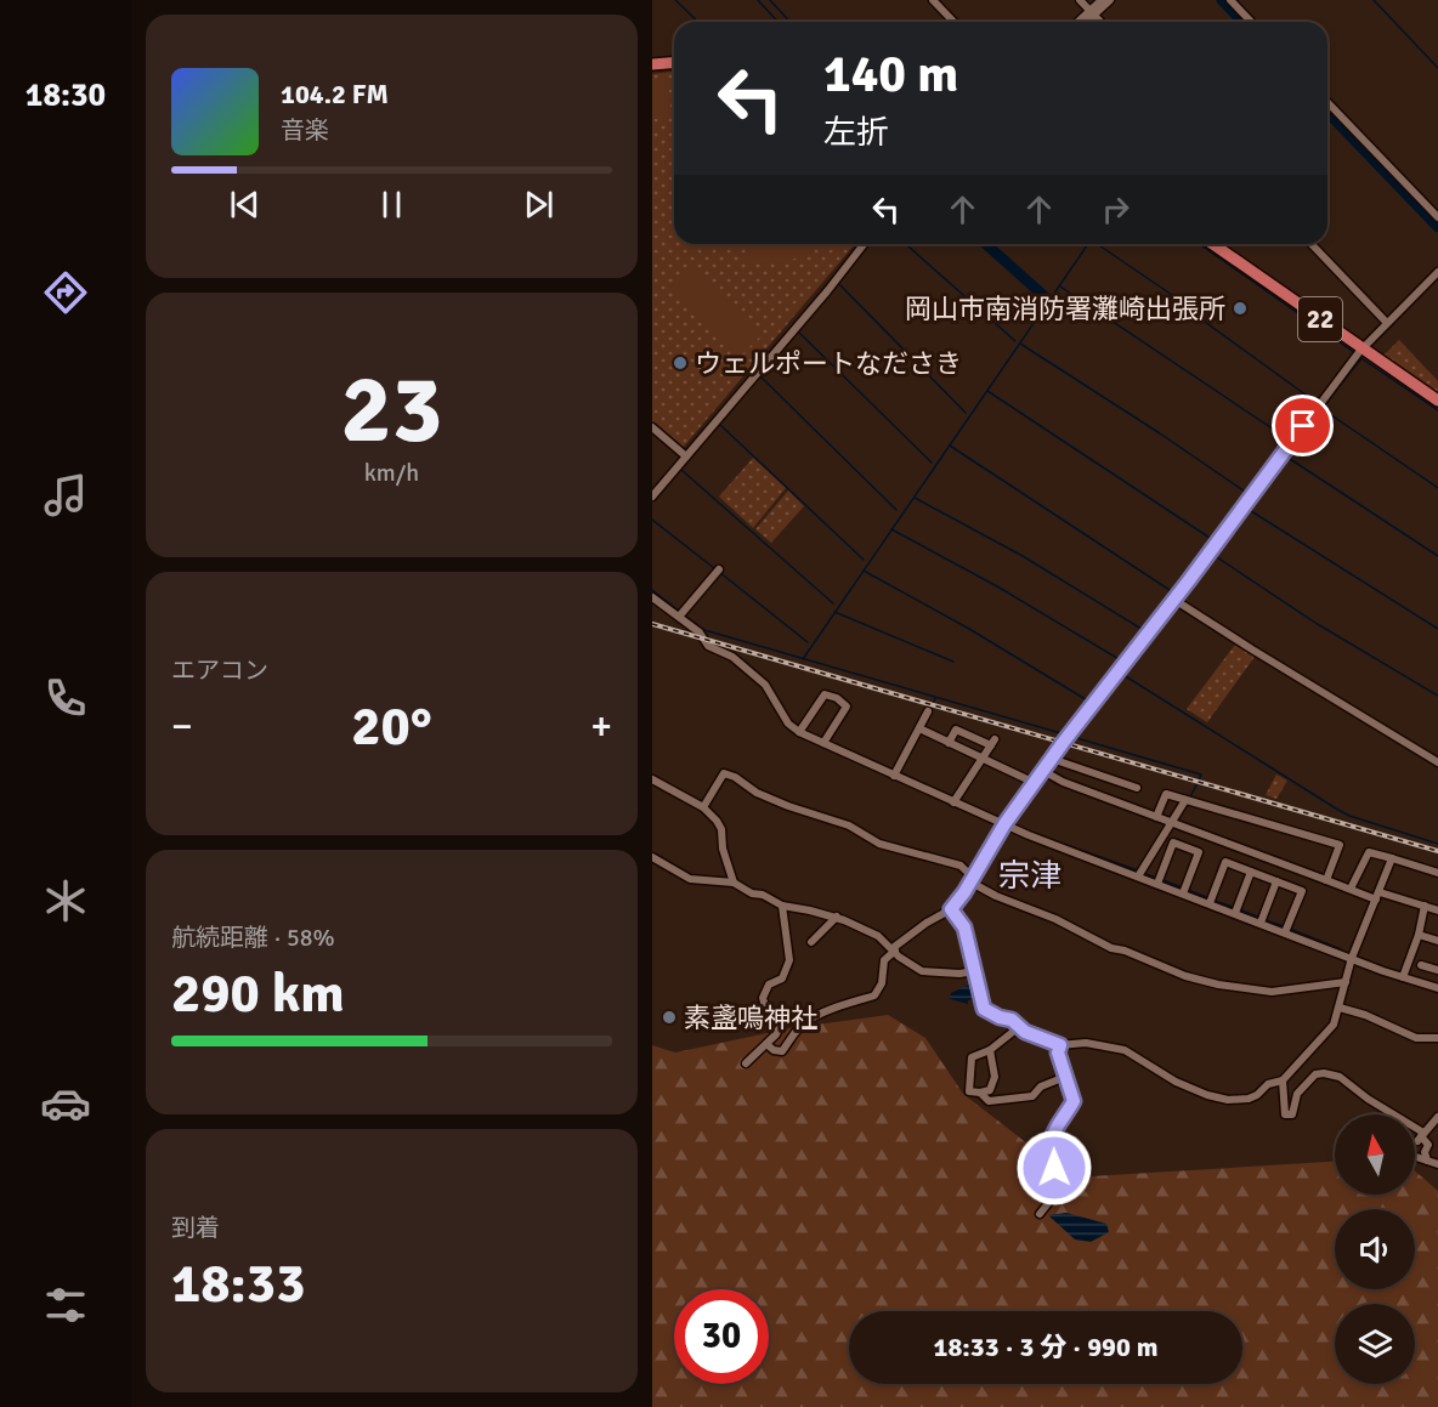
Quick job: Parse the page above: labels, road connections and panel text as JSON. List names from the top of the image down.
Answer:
{
  "streets": {
    "main road": ["22"]
  },
  "districts": ["宗津"],
  "places": ["岡山市南消防署灘崎出張所", "ウェルポートなださき", "素盞嗚神社"],
  "north": "top",
  "page": {
    "tabs": "18:30",
    "turn": ["140 m", "左折"],
    "song": ["104.2 FM", "音楽"],
    "tile": [
      ["23", "km/h"],
      "エアコン",
      ["航続距離 · 58%", "290 km"],
      ["到着", "18:33"]
    ],
    "heat": ["−", "20°", "+"],
    "limit": "30",
    "trip": "18:33 · 3 分 · 990 m"
  }
}
